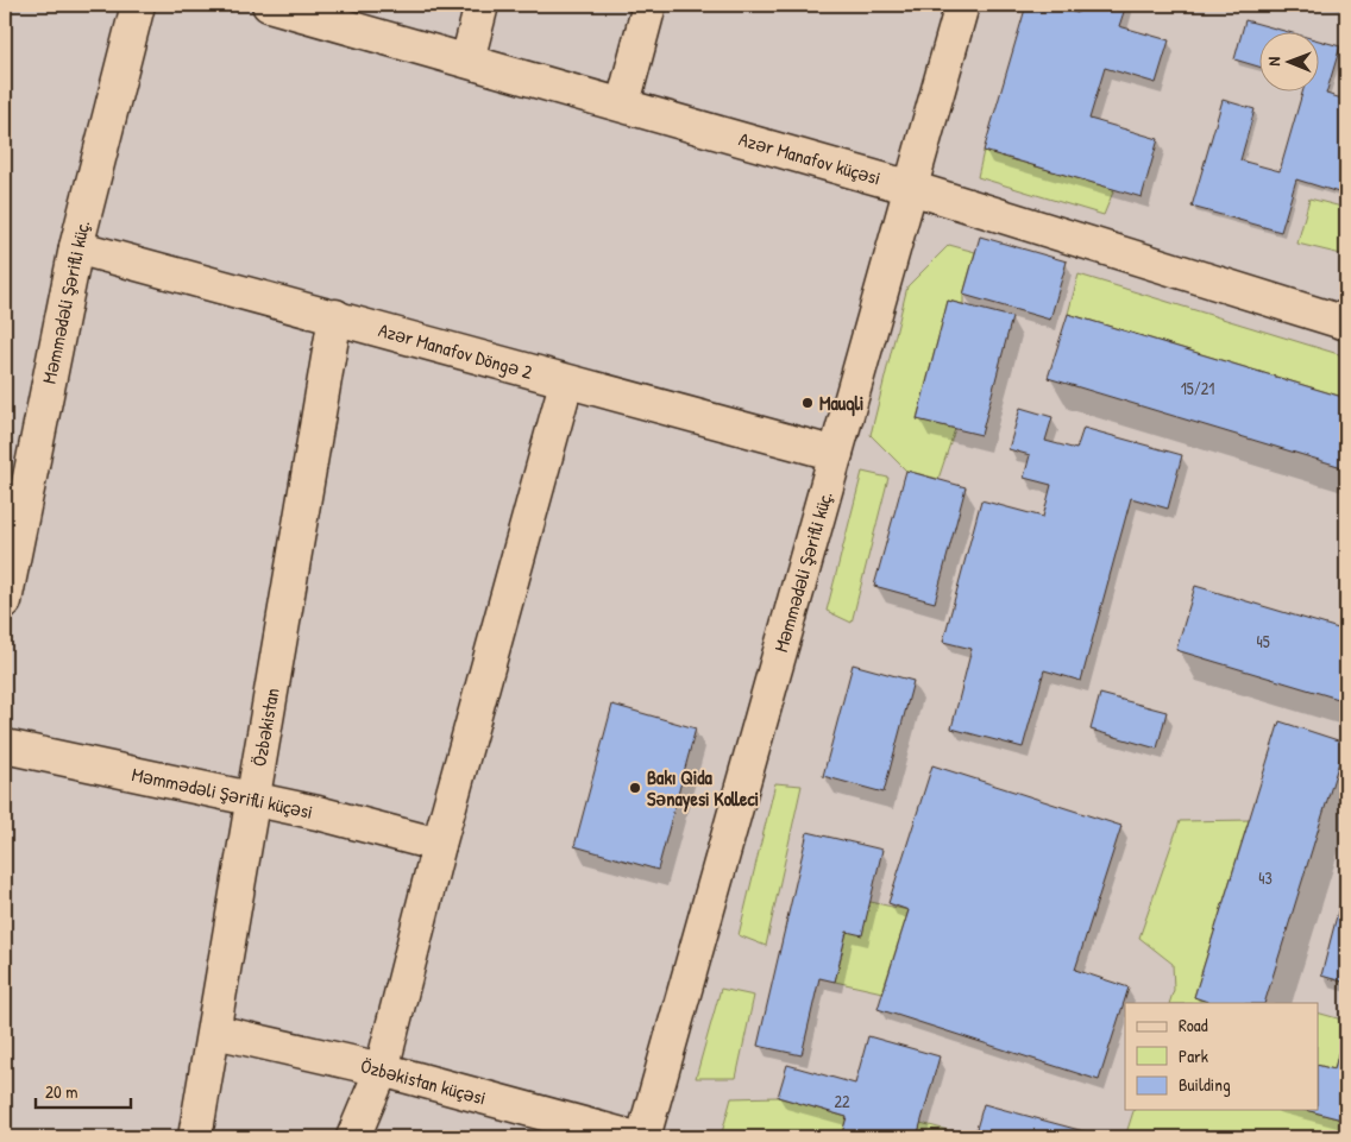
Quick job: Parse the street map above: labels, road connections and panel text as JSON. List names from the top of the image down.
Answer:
{
  "streets": {
    "street": [
      "Azər Manafov küçəsi",
      "Məmmədəli Şərifli küç.",
      "Azər Manafov Döngə 2",
      "Özbəkistan",
      "Məmmədəli Şərifli küçəsi",
      "Özbəkistan küçəsi"
    ]
  },
  "crossings": [
    ["Azər Manafov küçəsi", "Məmmədəli Şərifli küç."],
    ["Məmmədəli Şərifli küç.", "Azər Manafov Döngə 2"],
    ["Azər Manafov Döngə 2", "Özbəkistan"],
    ["Özbəkistan", "Məmmədəli Şərifli küçəsi"],
    ["Özbəkistan", "Özbəkistan küçəsi"]
  ],
  "places": ["Mauqli", "Bakı Qida Sənayesi Kolleci"],
  "house_numbers": [
    "15/21",
    "45",
    "43",
    "22"
  ],
  "legend": ["Road", "Park", "Building"],
  "scale_bar": "20 m",
  "north": "left"
}
